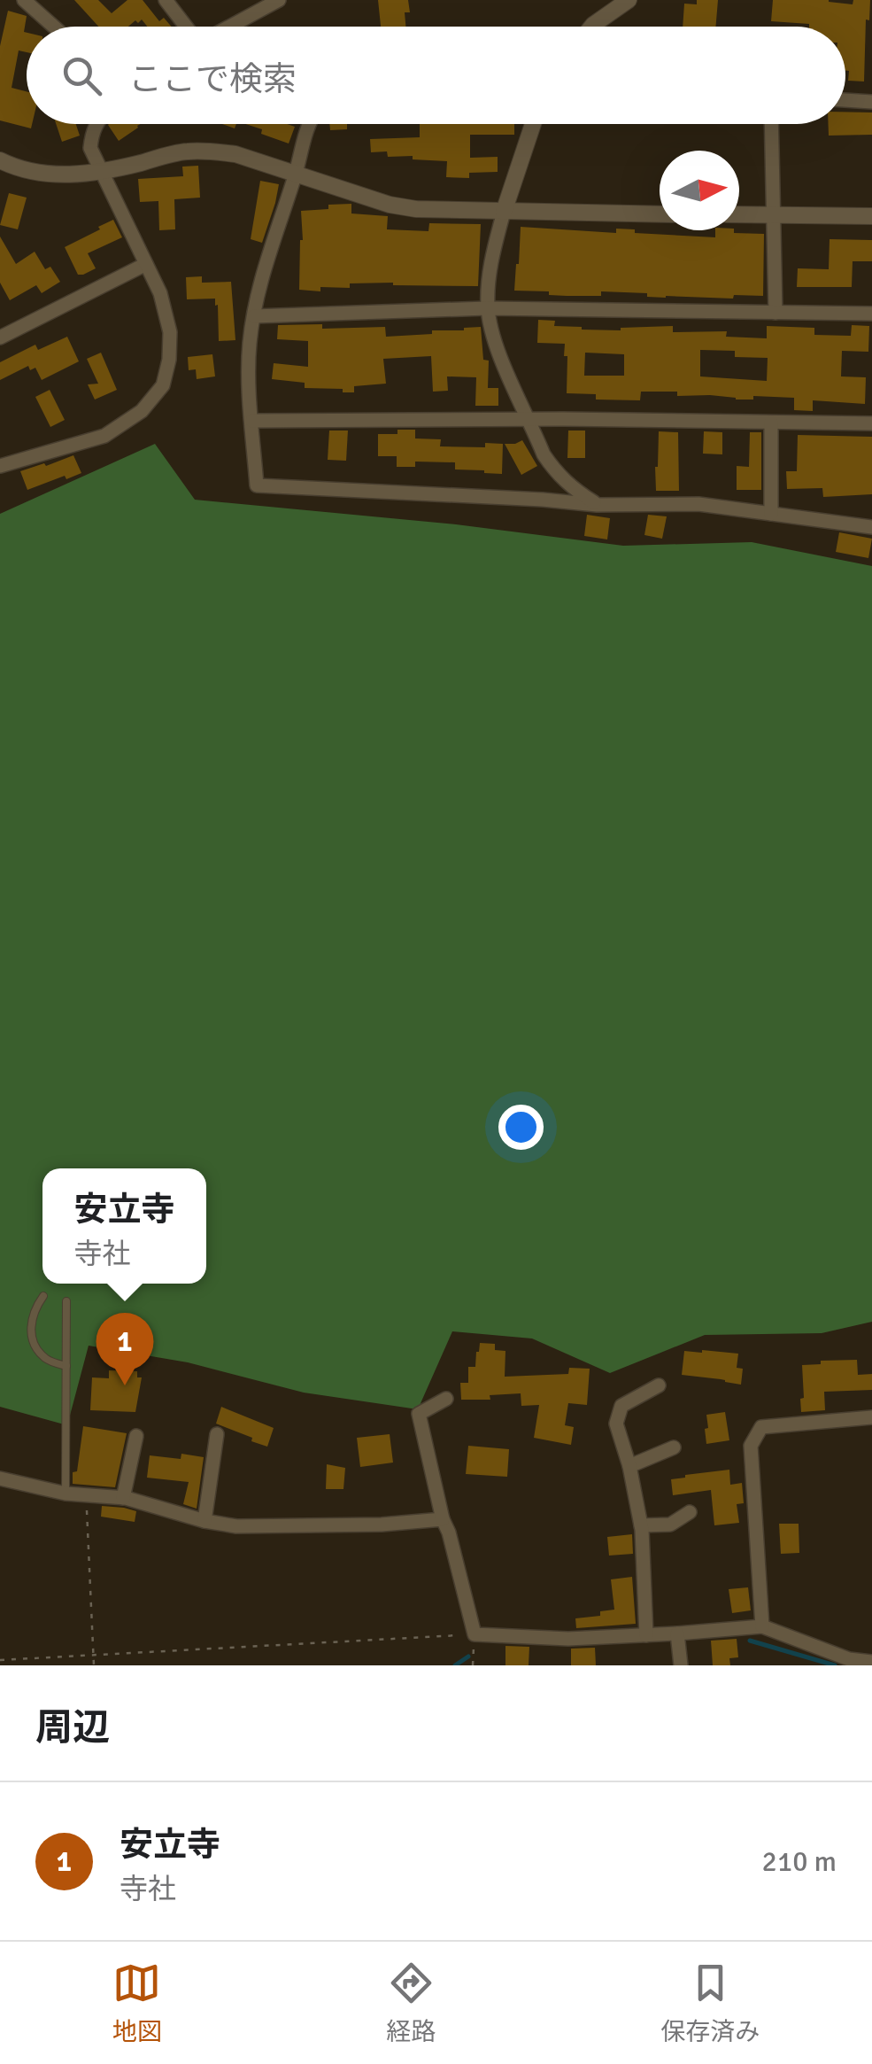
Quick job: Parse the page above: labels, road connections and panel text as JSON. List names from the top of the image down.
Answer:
{
  "north": "right",
  "page": {
    "search": "ここで検索",
    "popup": ["安立寺", "寺社"],
    "pins": "1",
    "heading": "周辺",
    "list": [
      {
        "mark": "1",
        "name": "安立寺",
        "note": "寺社",
        "value": "210 m"
      }
    ],
    "nav": ["地図", "経路", "保存済み"]
  }
}
